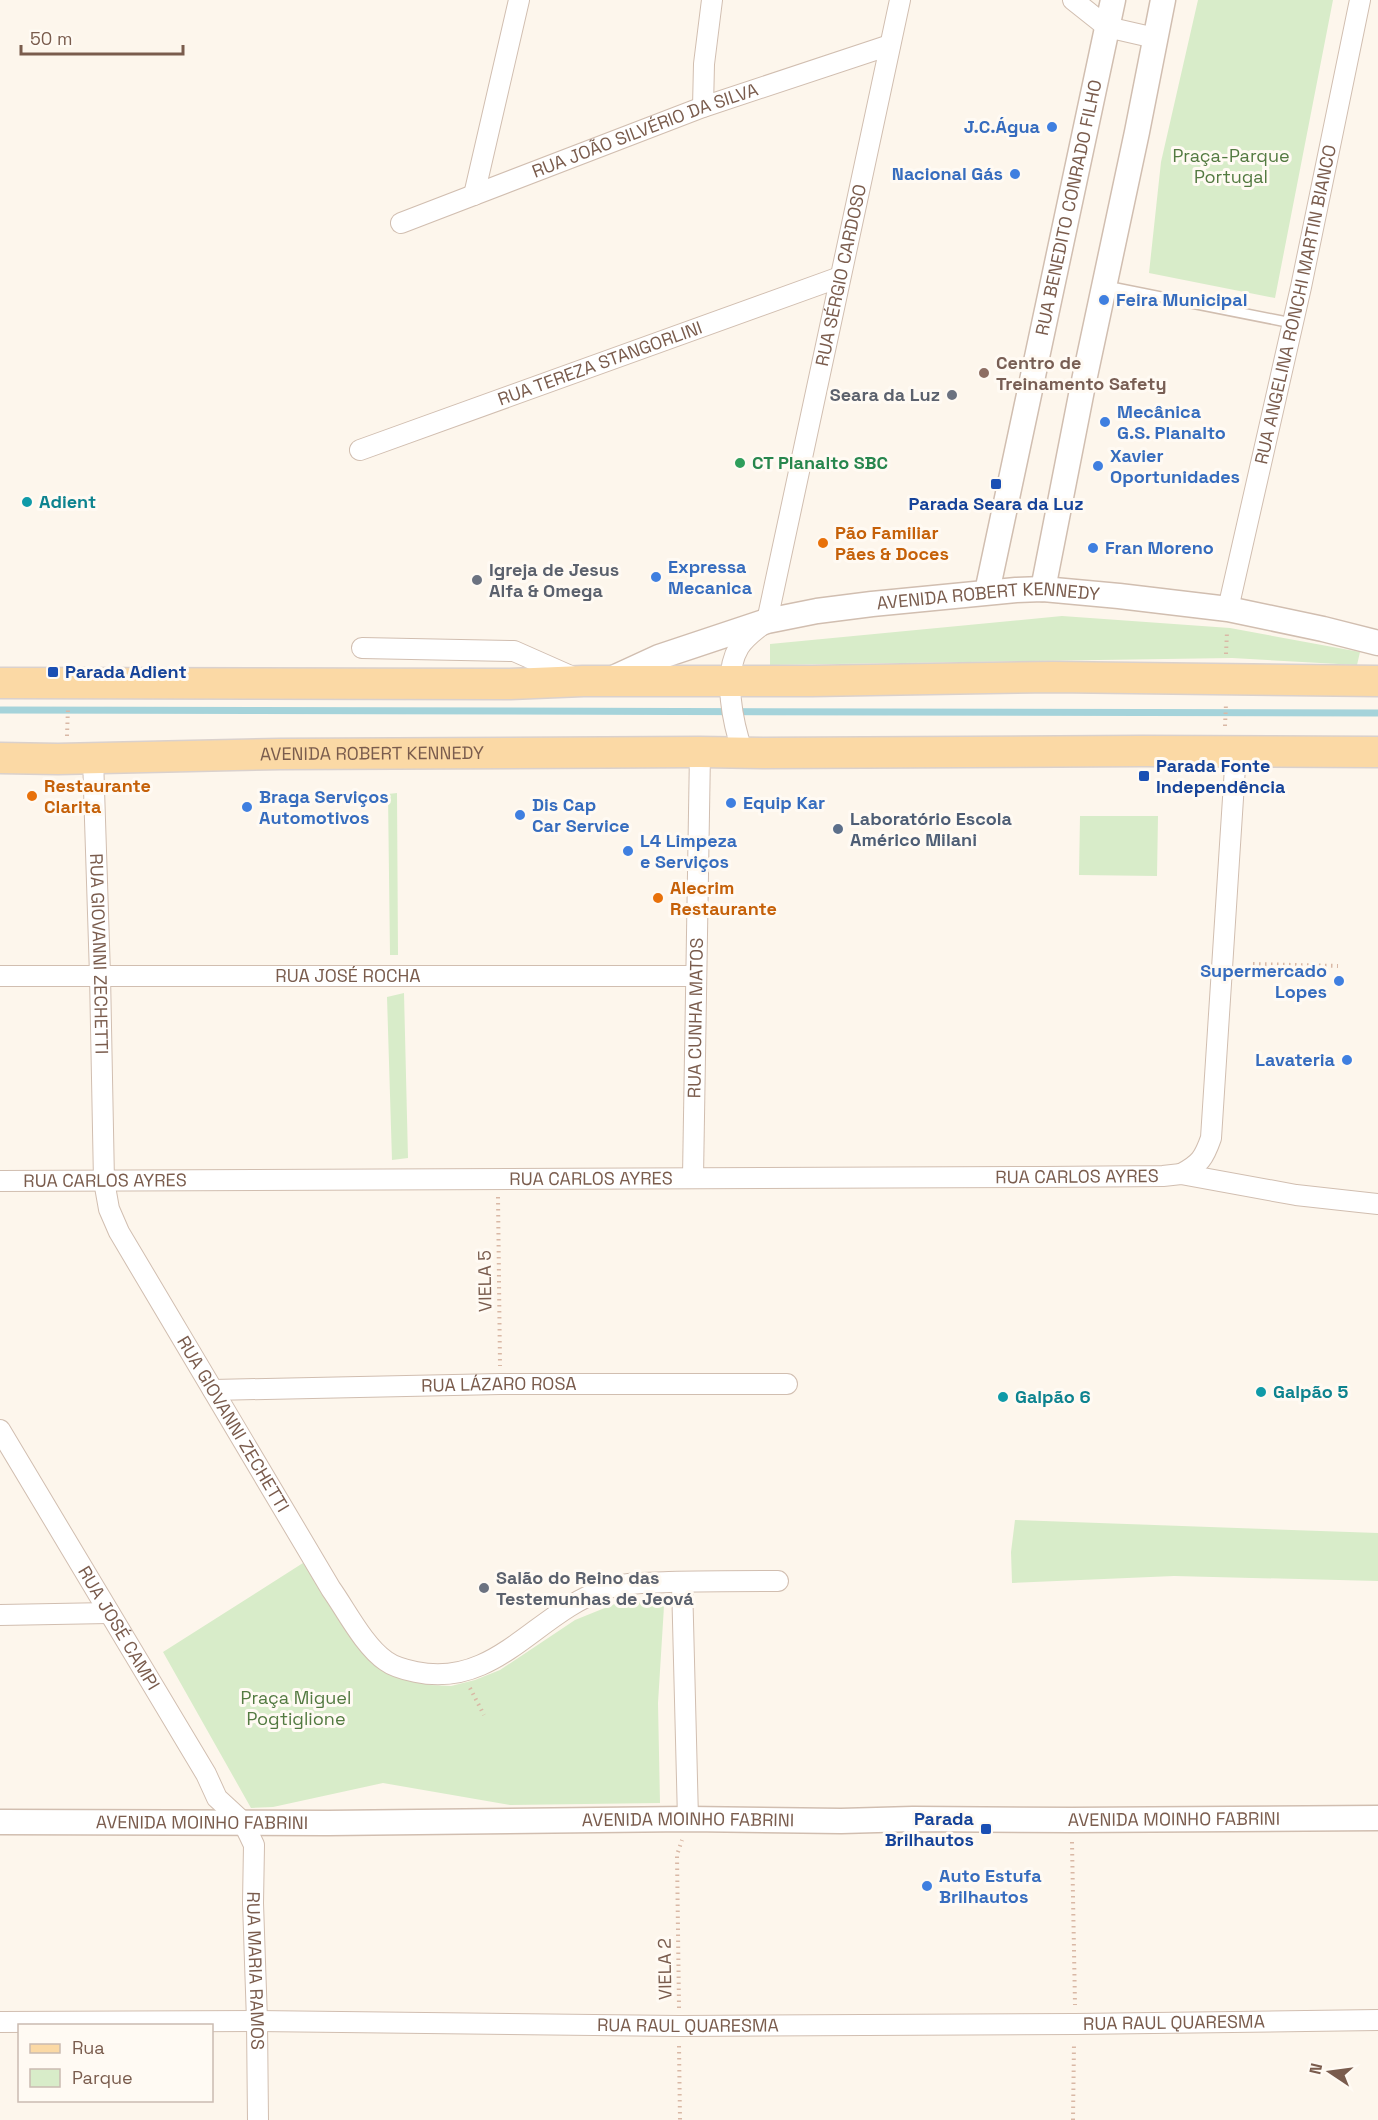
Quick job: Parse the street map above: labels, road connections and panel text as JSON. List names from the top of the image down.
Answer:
{
  "streets": {
    "main road": ["AVENIDA ROBERT KENNEDY"],
    "street": [
      "RUA JOÃO SILVÉRIO DA SILVA",
      "RUA BENEDITO CONRADO FILHO",
      "RUA SÉRGIO CARDOSO",
      "RUA ANGELINA RONCHI MARTIN BIANCO",
      "RUA TEREZA STANGORLINI",
      "RUA GIOVANNI ZECHETTI",
      "RUA JOSÉ ROCHA",
      "RUA CUNHA MATOS",
      "RUA CARLOS AYRES",
      "RUA LÁZARO ROSA",
      "RUA JOSÉ CAMPI",
      "AVENIDA MOINHO FABRINI",
      "RUA MARIA RAMOS",
      "RUA RAUL QUARESMA"
    ],
    "path": ["VIELA 5", "VIELA 2"]
  },
  "crossings": [
    ["RUA JOÃO SILVÉRIO DA SILVA", "RUA SÉRGIO CARDOSO"],
    ["RUA BENEDITO CONRADO FILHO", "AVENIDA ROBERT KENNEDY"],
    ["RUA SÉRGIO CARDOSO", "RUA TEREZA STANGORLINI"],
    ["RUA SÉRGIO CARDOSO", "AVENIDA ROBERT KENNEDY"],
    ["RUA ANGELINA RONCHI MARTIN BIANCO", "AVENIDA ROBERT KENNEDY"],
    ["AVENIDA ROBERT KENNEDY", "RUA GIOVANNI ZECHETTI"],
    ["AVENIDA ROBERT KENNEDY", "RUA CUNHA MATOS"],
    ["RUA GIOVANNI ZECHETTI", "RUA JOSÉ ROCHA"],
    ["RUA GIOVANNI ZECHETTI", "RUA CARLOS AYRES"],
    ["RUA GIOVANNI ZECHETTI", "RUA LÁZARO ROSA"],
    ["RUA JOSÉ ROCHA", "RUA CUNHA MATOS"],
    ["RUA CUNHA MATOS", "RUA CARLOS AYRES"],
    ["RUA CARLOS AYRES", "VIELA 5"],
    ["VIELA 5", "RUA LÁZARO ROSA"],
    ["RUA JOSÉ CAMPI", "AVENIDA MOINHO FABRINI"],
    ["RUA JOSÉ CAMPI", "RUA MARIA RAMOS"],
    ["AVENIDA MOINHO FABRINI", "VIELA 2"],
    ["AVENIDA MOINHO FABRINI", "RUA MARIA RAMOS"],
    ["VIELA 2", "RUA RAUL QUARESMA"],
    ["RUA MARIA RAMOS", "RUA RAUL QUARESMA"]
  ],
  "parks": ["Praça-Parque Portugal", "Praça Miguel Pogtiglione"],
  "places": {
    "other": [
      "J.C.Água",
      "Nacional Gás",
      "Feira Municipal",
      "Centro de Treinamento Safety",
      "Seara da Luz",
      "Mecânica G.S. Planalto",
      "CT Planalto SBC",
      "Xavier Oportunidades",
      "Adient",
      "Pão Familiar Pães & Doces",
      "Fran Moreno",
      "Expressa Mecanica",
      "Igreja de Jesus Alfa & Omega",
      "Restaurante Clarita",
      "Equip Kar",
      "Braga Serviços Automotivos",
      "Dis Cap Car Service",
      "Laboratório Escola Américo Milani",
      "L4 Limpeza e Serviços",
      "Alecrim Restaurante",
      "Supermercado Lopes",
      "Lavateria",
      "Galpão 5",
      "Galpão 6",
      "Salão do Reino das Testemunhas de Jeová",
      "Auto Estufa Brilhautos"
    ],
    "transit": [
      "Parada Seara da Luz",
      "Parada Adient",
      "Parada Fonte Independência",
      "Parada Brilhautos"
    ]
  },
  "legend": ["Rua", "Parque"],
  "scale_bar": "50 m",
  "north": "left"
}
